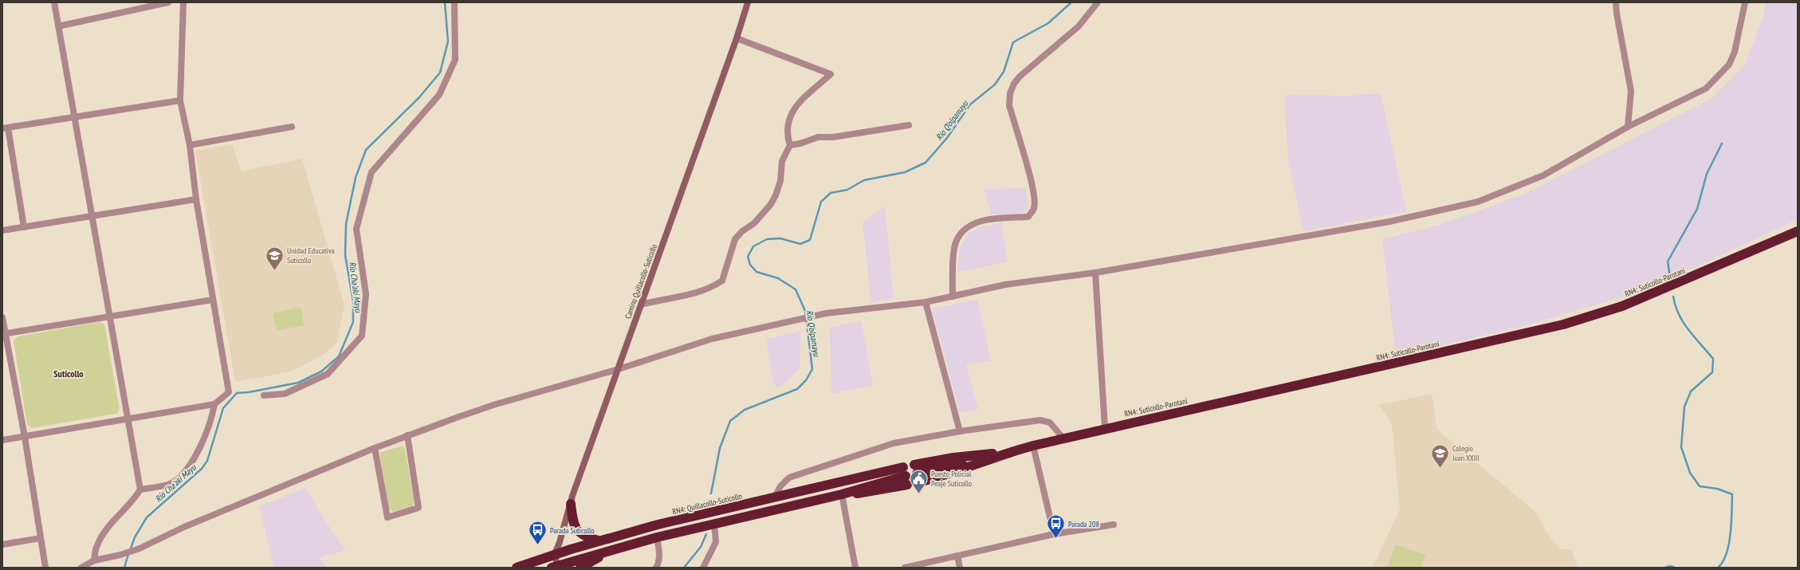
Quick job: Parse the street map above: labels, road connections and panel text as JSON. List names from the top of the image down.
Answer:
{
  "streets": {
    "highway": ["RN4: Suticollo-Parotani", "RN4: Quillacollo-Suticollo"],
    "main road": ["Camino Quillacollo-Suticollo"]
  },
  "crossings": [
    ["Camino Quillacollo-Suticollo", "RN4: Quillacollo-Suticollo"]
  ],
  "districts": ["Suticollo"],
  "water": ["Río Q'olpamayu", "Río Cha'aki Mayu"],
  "places": {
    "school or university": ["Unidad Educativa Suticollo", "Colegio Juan XXIII"],
    "public building": ["Puesto Policial Peaje Suticollo"],
    "bus stop": ["Parada 208", "Parada Suticollo"]
  }
}
